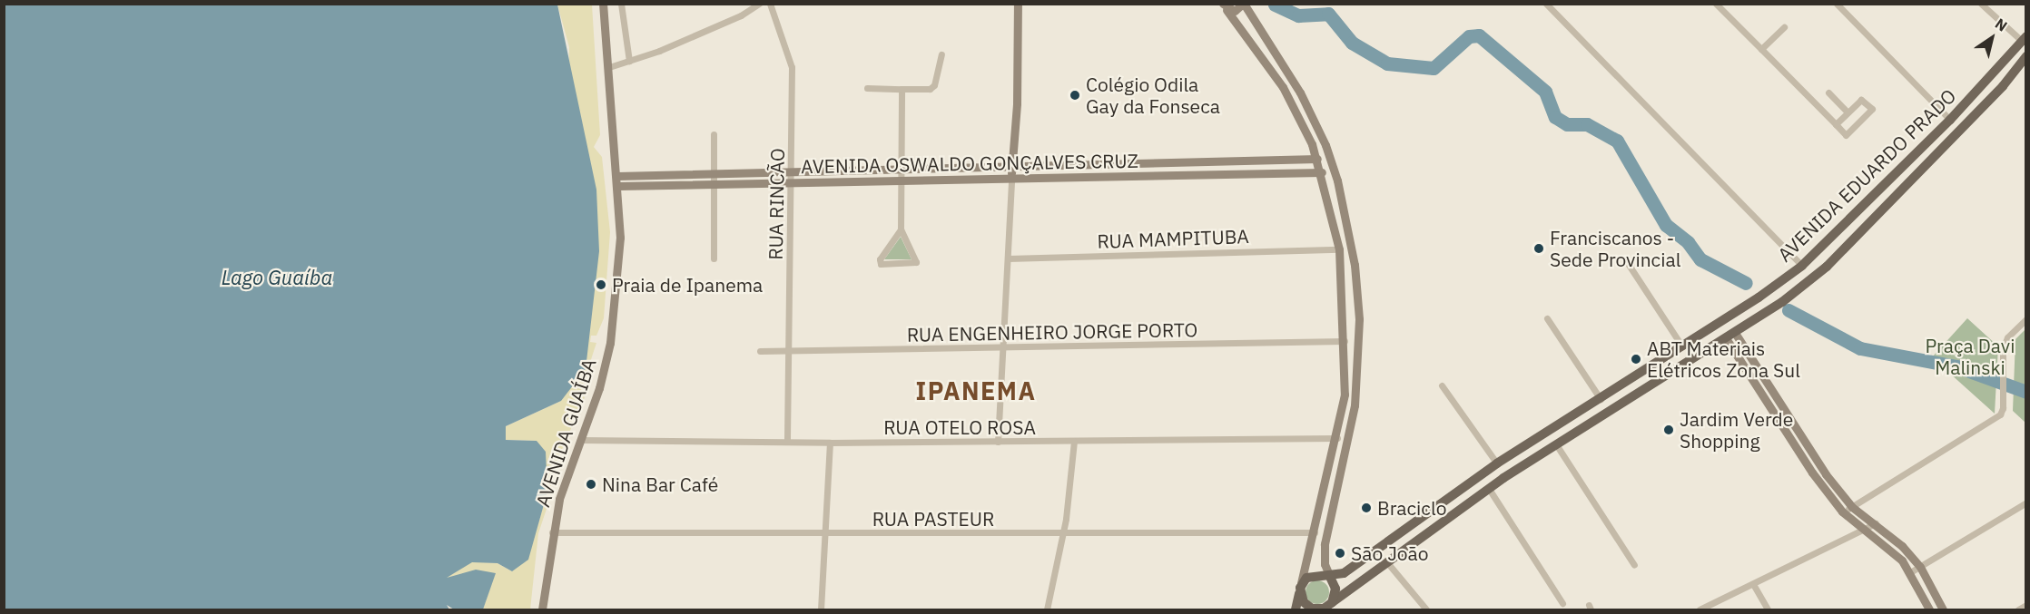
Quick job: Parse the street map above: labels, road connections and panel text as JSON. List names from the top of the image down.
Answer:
{
  "streets": {
    "main road": ["AVENIDA EDUARDO PRADO"],
    "street": [
      "AVENIDA OSWALDO GONÇALVES CRUZ",
      "RUA RINCÃO",
      "RUA MAMPITUBA",
      "RUA ENGENHEIRO JORGE PORTO",
      "RUA OTELO ROSA",
      "AVENIDA GUAÍBA",
      "RUA PASTEUR"
    ]
  },
  "crossings": [
    ["AVENIDA OSWALDO GONÇALVES CRUZ", "RUA RINCÃO"],
    ["AVENIDA OSWALDO GONÇALVES CRUZ", "AVENIDA GUAÍBA"],
    ["RUA RINCÃO", "RUA ENGENHEIRO JORGE PORTO"],
    ["RUA RINCÃO", "RUA OTELO ROSA"],
    ["RUA OTELO ROSA", "AVENIDA GUAÍBA"],
    ["AVENIDA GUAÍBA", "RUA PASTEUR"]
  ],
  "districts": ["IPANEMA"],
  "water": ["Lago Guaíba"],
  "parks": ["Praça Davi Malinski"],
  "places": [
    "Colégio Odila Gay da Fonseca",
    "Franciscanos - Sede Provincial",
    "Praia de Ipanema",
    "ABT Materiais Elétricos Zona Sul",
    "Jardim Verde Shopping",
    "Nina Bar Café",
    "Braciclo",
    "São João"
  ],
  "north": "top right"
}
